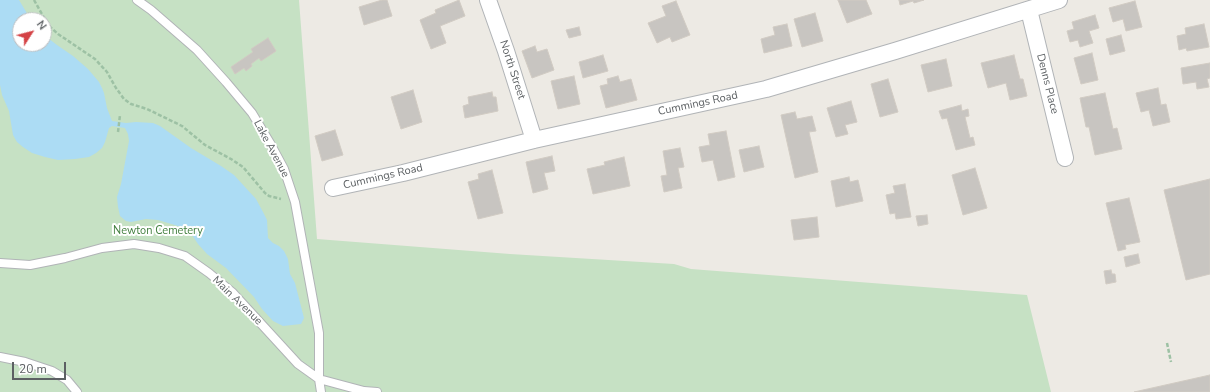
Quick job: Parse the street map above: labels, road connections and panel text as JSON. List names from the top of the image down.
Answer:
{
  "streets": {
    "street": ["North Street", "Denns Place", "Cummings Road"],
    "lane": ["Lake Avenue", "Main Avenue"]
  },
  "crossings": [
    ["North Street", "Cummings Road"],
    ["Denns Place", "Cummings Road"],
    ["Lake Avenue", "Main Avenue"]
  ],
  "parks": ["Newton Cemetery"],
  "scale_bar": "20 m",
  "north": "top right"
}
